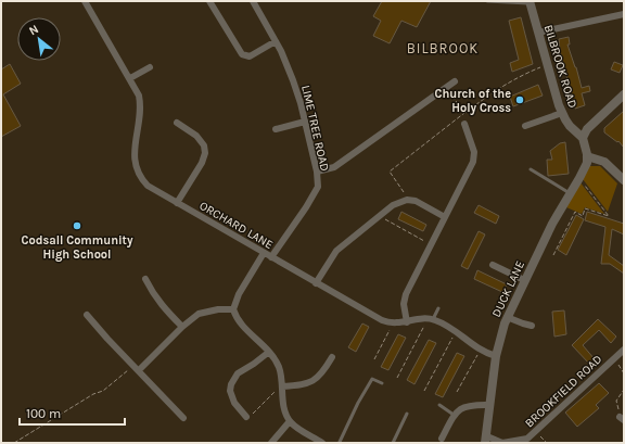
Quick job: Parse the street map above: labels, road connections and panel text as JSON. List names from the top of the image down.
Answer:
{
  "streets": {
    "street": [
      "BILBROOK ROAD",
      "LIME TREE ROAD",
      "ORCHARD LANE",
      "DUCK LANE",
      "BROOKFIELD ROAD"
    ]
  },
  "crossings": [
    ["LIME TREE ROAD", "ORCHARD LANE"],
    ["DUCK LANE", "BROOKFIELD ROAD"]
  ],
  "districts": ["BILBROOK"],
  "places": ["Church of the Holy Cross", "Codsall Community High School"],
  "scale_bar": "100 m",
  "north": "top left"
}
